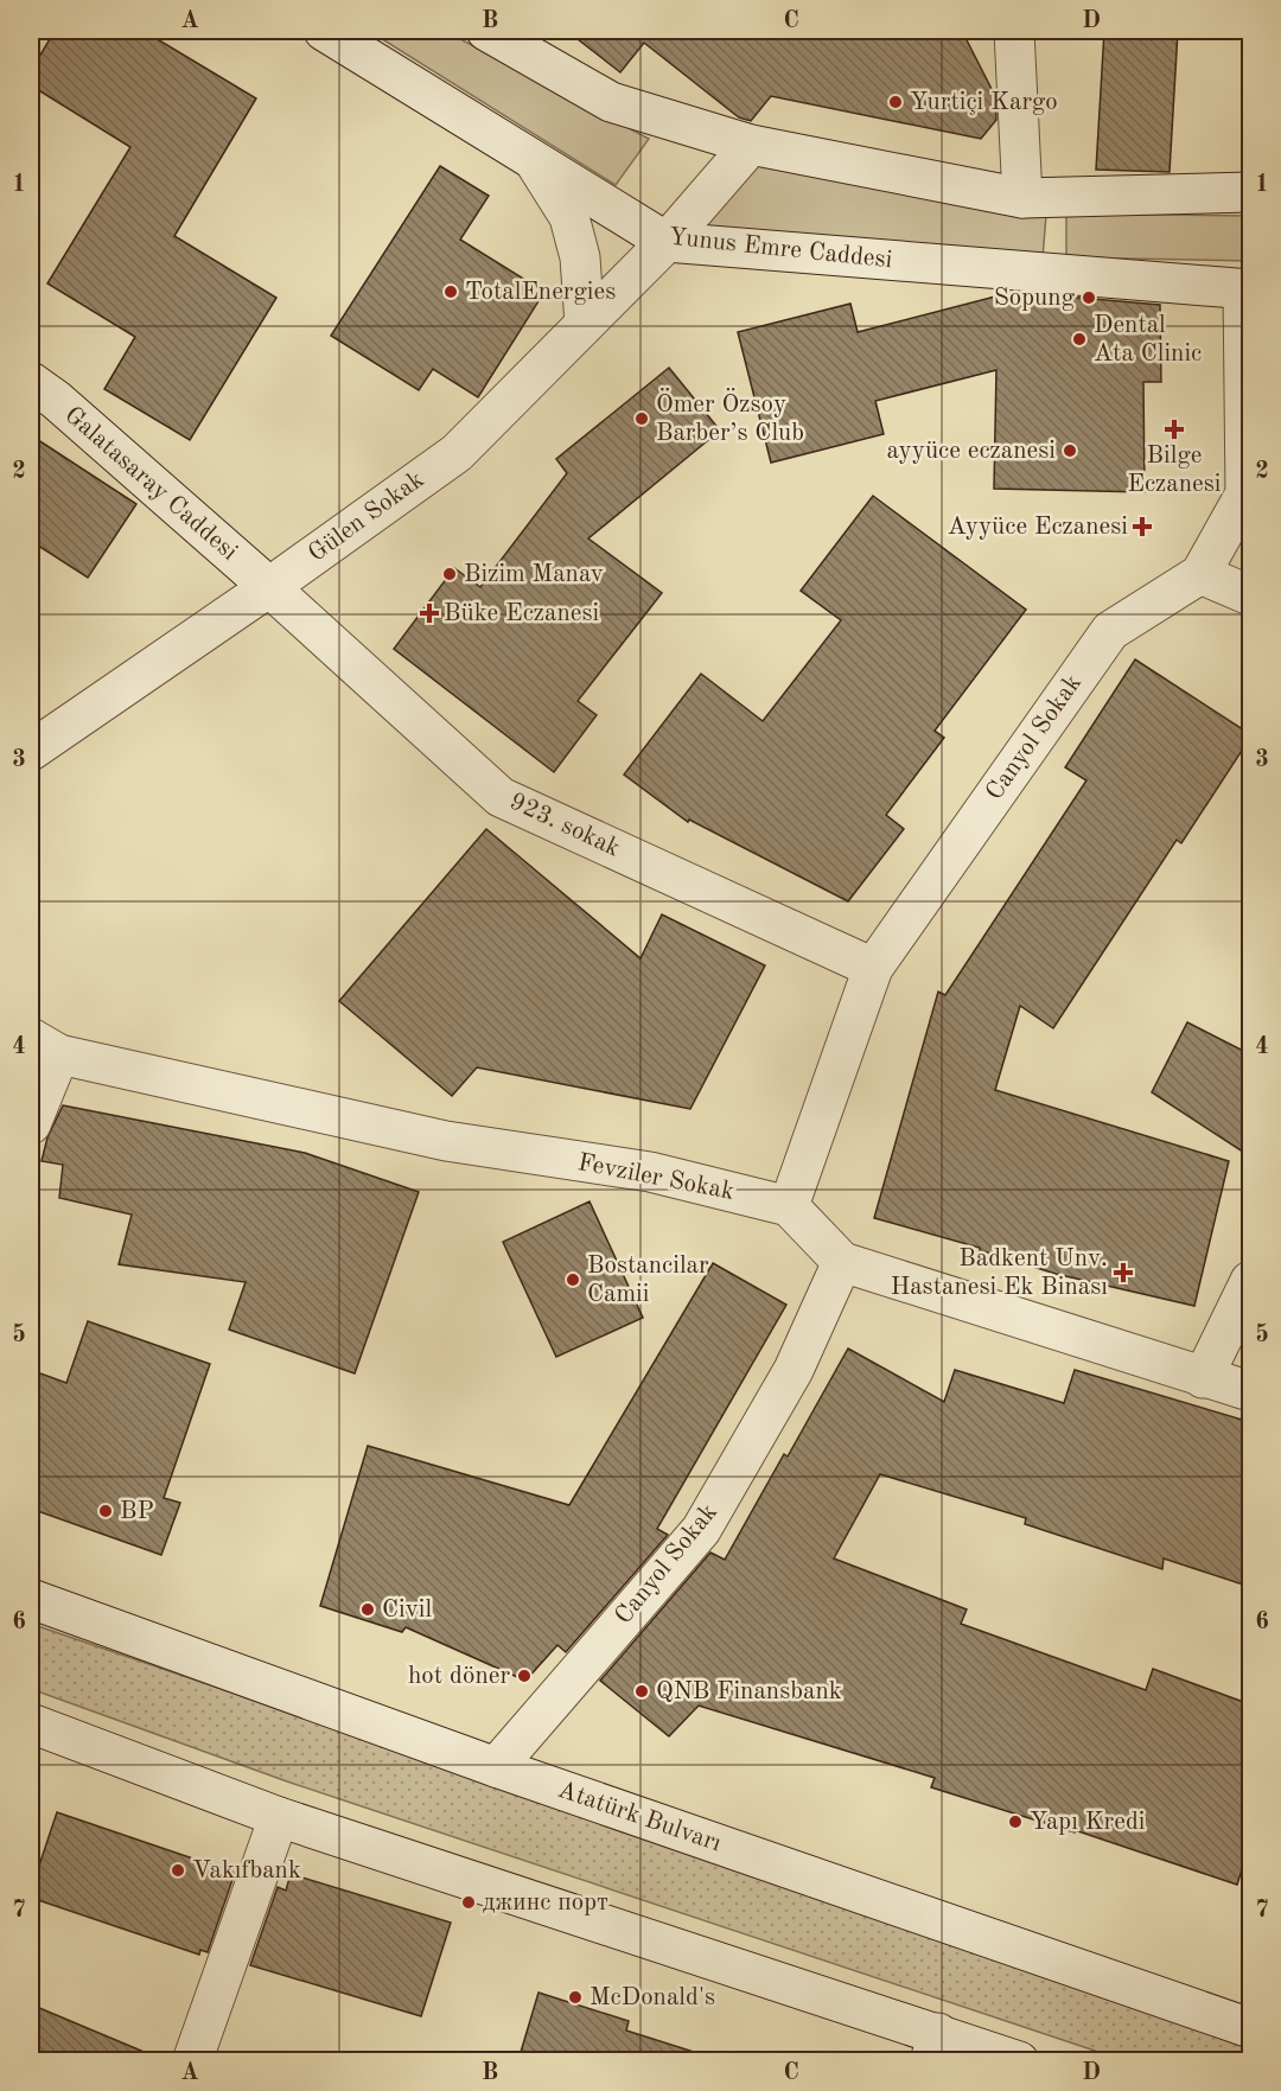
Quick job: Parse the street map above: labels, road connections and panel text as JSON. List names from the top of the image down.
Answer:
{
  "streets": {
    "street": [
      "Yunus Emre Caddesi",
      "Galatasaray Caddesi",
      "Gülen Sokak",
      "Canyol Sokak",
      "923. sokak",
      "Fevziler Sokak",
      "Atatürk Bulvarı"
    ]
  },
  "crossings": [
    ["Yunus Emre Caddesi", "Gülen Sokak"],
    ["Yunus Emre Caddesi", "Canyol Sokak"],
    ["Galatasaray Caddesi", "Gülen Sokak"],
    ["Galatasaray Caddesi", "923. sokak"],
    ["Gülen Sokak", "923. sokak"],
    ["Canyol Sokak", "923. sokak"],
    ["Canyol Sokak", "Fevziler Sokak"],
    ["Canyol Sokak", "Atatürk Bulvarı"]
  ],
  "places": {
    "other": [
      "Yurtiçi Kargo",
      "TotalEnergies",
      "Sopung",
      "Dental Ata Clinic",
      "Ömer Özsoy Barber’s Club",
      "ayyüce eczanesi",
      "Bizim Manav",
      "Bostancilar Camii",
      "BP",
      "Civil",
      "hot döner",
      "QNB Finansbank",
      "Yapı Kredi",
      "Vakıfbank",
      "джинс порт",
      "McDonald's"
    ],
    "health": [
      "Bilge Eczanesi",
      "Ayyüce Eczanesi",
      "Büke Eczanesi",
      "Badkent Unv. Hastanesi Ek Binası"
    ]
  },
  "grid": {
    "columns": [
      "A",
      "B",
      "C",
      "D"
    ],
    "rows": [
      "1",
      "2",
      "3",
      "4",
      "5",
      "6",
      "7"
    ]
  }
}
